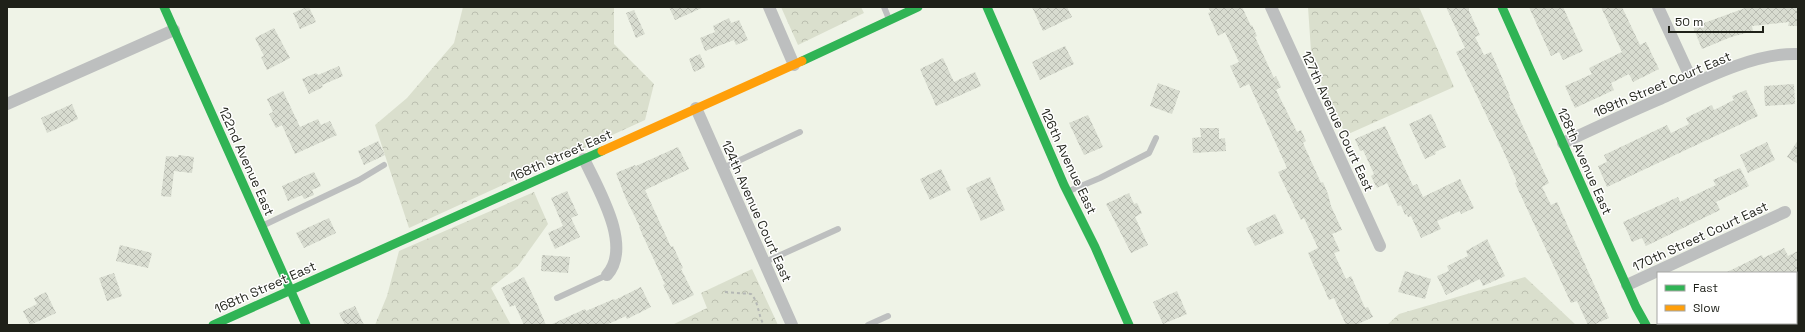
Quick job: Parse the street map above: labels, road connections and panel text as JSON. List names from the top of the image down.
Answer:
{
  "streets": {
    "street": [
      "169th Street Court East",
      "127th Avenue Court East",
      "168th Street East",
      "122nd Avenue East",
      "126th Avenue East",
      "128th Avenue East",
      "124th Avenue Court East",
      "170th Street Court East"
    ]
  },
  "crossings": [
    ["169th Street Court East", "128th Avenue East"],
    ["168th Street East", "122nd Avenue East"],
    ["168th Street East", "124th Avenue Court East"],
    ["128th Avenue East", "170th Street Court East"]
  ],
  "legend": ["Fast", "Slow"],
  "scale_bar": "50 m"
}
